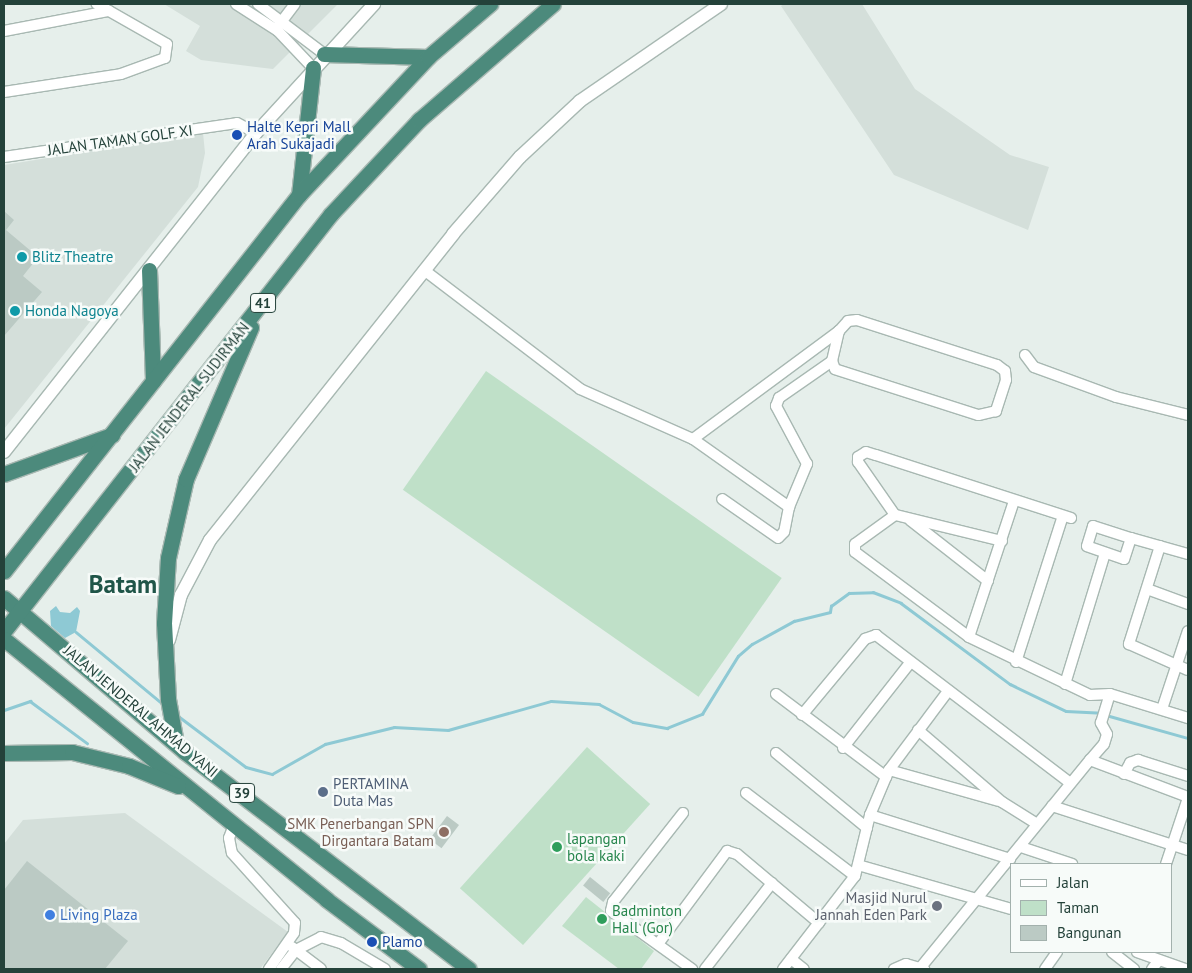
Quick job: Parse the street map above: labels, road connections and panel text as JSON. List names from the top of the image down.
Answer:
{
  "streets": {
    "highway": [
      "41",
      "JALAN JENDERAL SUDIRMAN",
      "JALAN JENDERAL AHMAD YANI",
      "39"
    ],
    "street": ["JALAN TAMAN GOLF XI"]
  },
  "crossings": [
    ["JALAN JENDERAL SUDIRMAN", "JALAN JENDERAL AHMAD YANI"]
  ],
  "districts": ["Batam"],
  "places": [
    "Halte Kepri Mall Arah Sukajadi",
    "Blitz Theatre",
    "Honda Nagoya",
    "PERTAMINA Duta Mas",
    "SMK Penerbangan SPN Dirgantara Batam",
    "lapangan bola kaki",
    "Masjid Nurul Jannah Eden Park",
    "Living Plaza",
    "Badminton Hall (Gor)",
    "Plamo"
  ],
  "legend": ["Jalan", "Taman", "Bangunan"]
}
